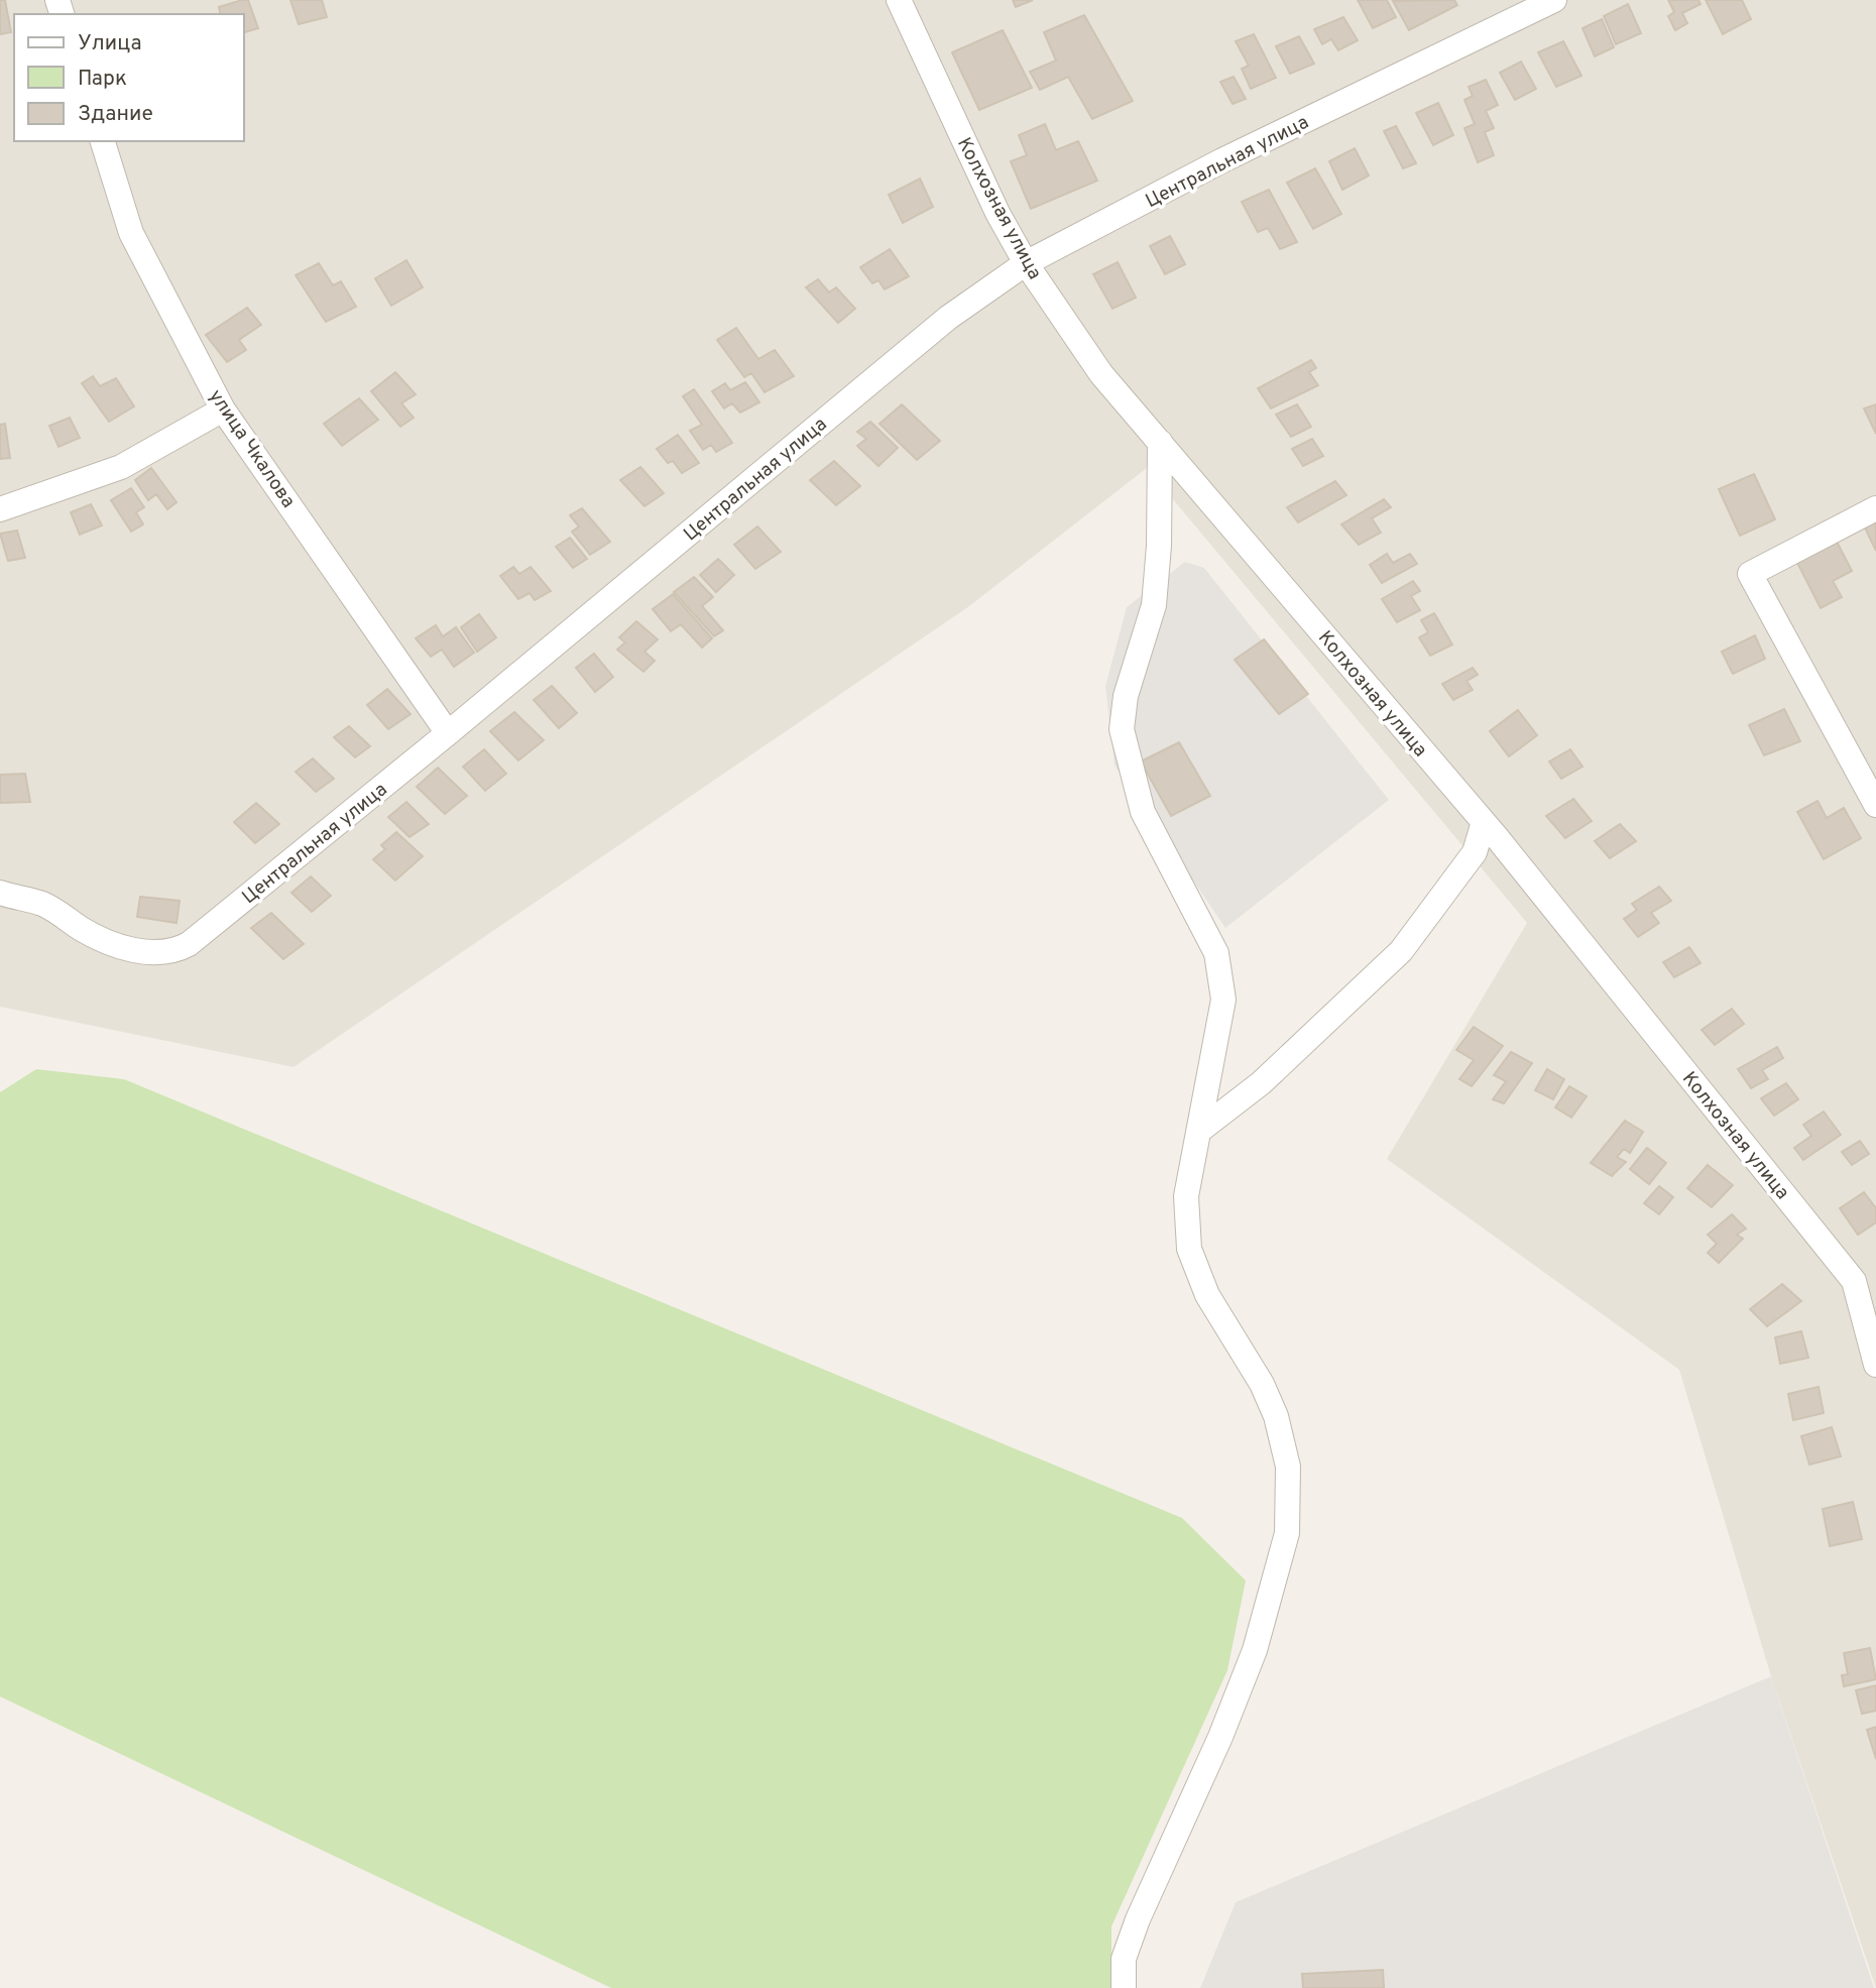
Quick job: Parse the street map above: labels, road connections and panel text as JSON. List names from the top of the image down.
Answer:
{
  "streets": {
    "street": ["Центральная улица", "Колхозная улица", "улица Чкалова"]
  },
  "crossings": [
    ["Центральная улица", "Колхозная улица"],
    ["Центральная улица", "улица Чкалова"]
  ],
  "legend": ["Улица", "Парк", "Здание"]
}
